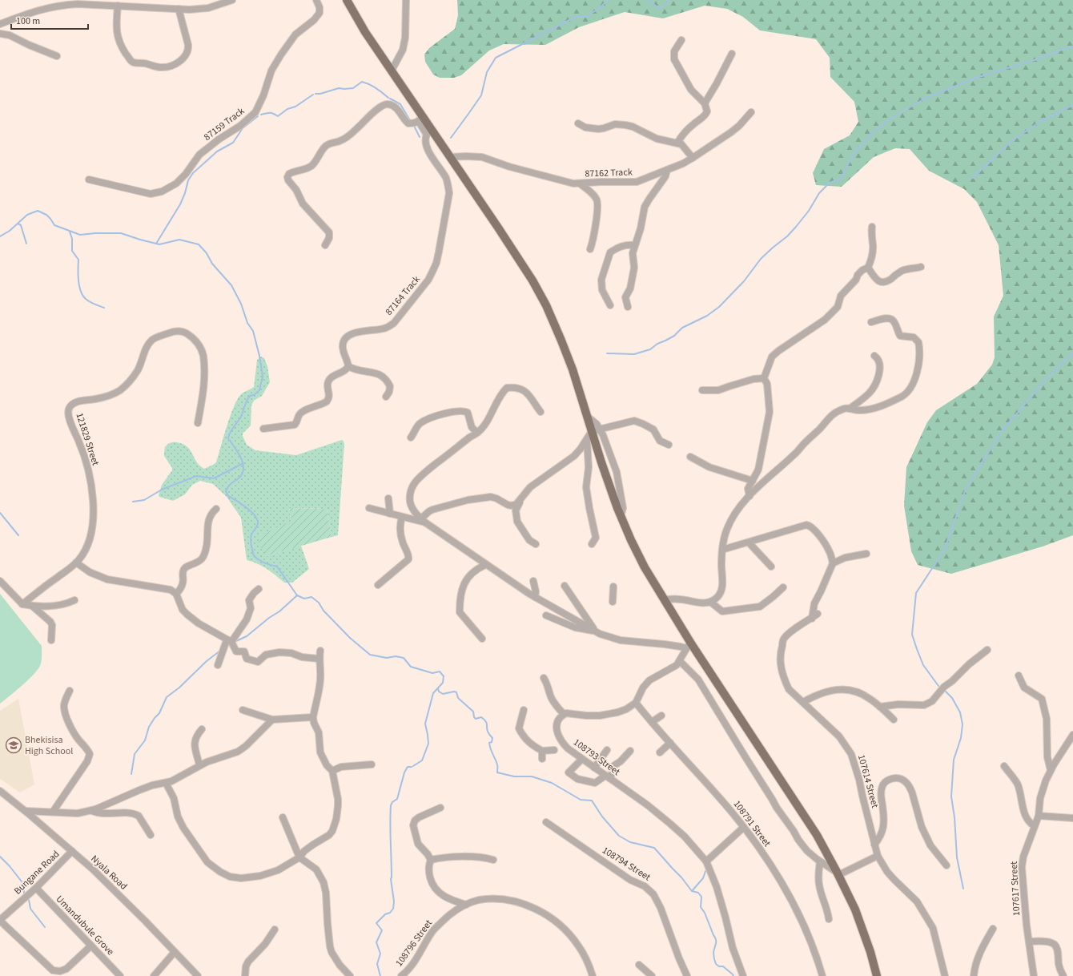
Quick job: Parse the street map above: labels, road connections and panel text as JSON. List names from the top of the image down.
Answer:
{
  "streets": {
    "street": [
      "87159 Track",
      "87162 Track",
      "87164 Track",
      "121829 Street",
      "108793 Street",
      "107614 Street",
      "108791 Street",
      "108794 Street",
      "Bungane Road",
      "Nyala Road",
      "107617 Street",
      "Umandubule Grove",
      "108796 Street"
    ]
  },
  "crossings": [
    ["Bungane Road", "Nyala Road"],
    ["Bungane Road", "Umandubule Grove"]
  ],
  "places": {
    "school or university": ["Bhekisisa High School"]
  },
  "scale_bar": "100 m"
}
